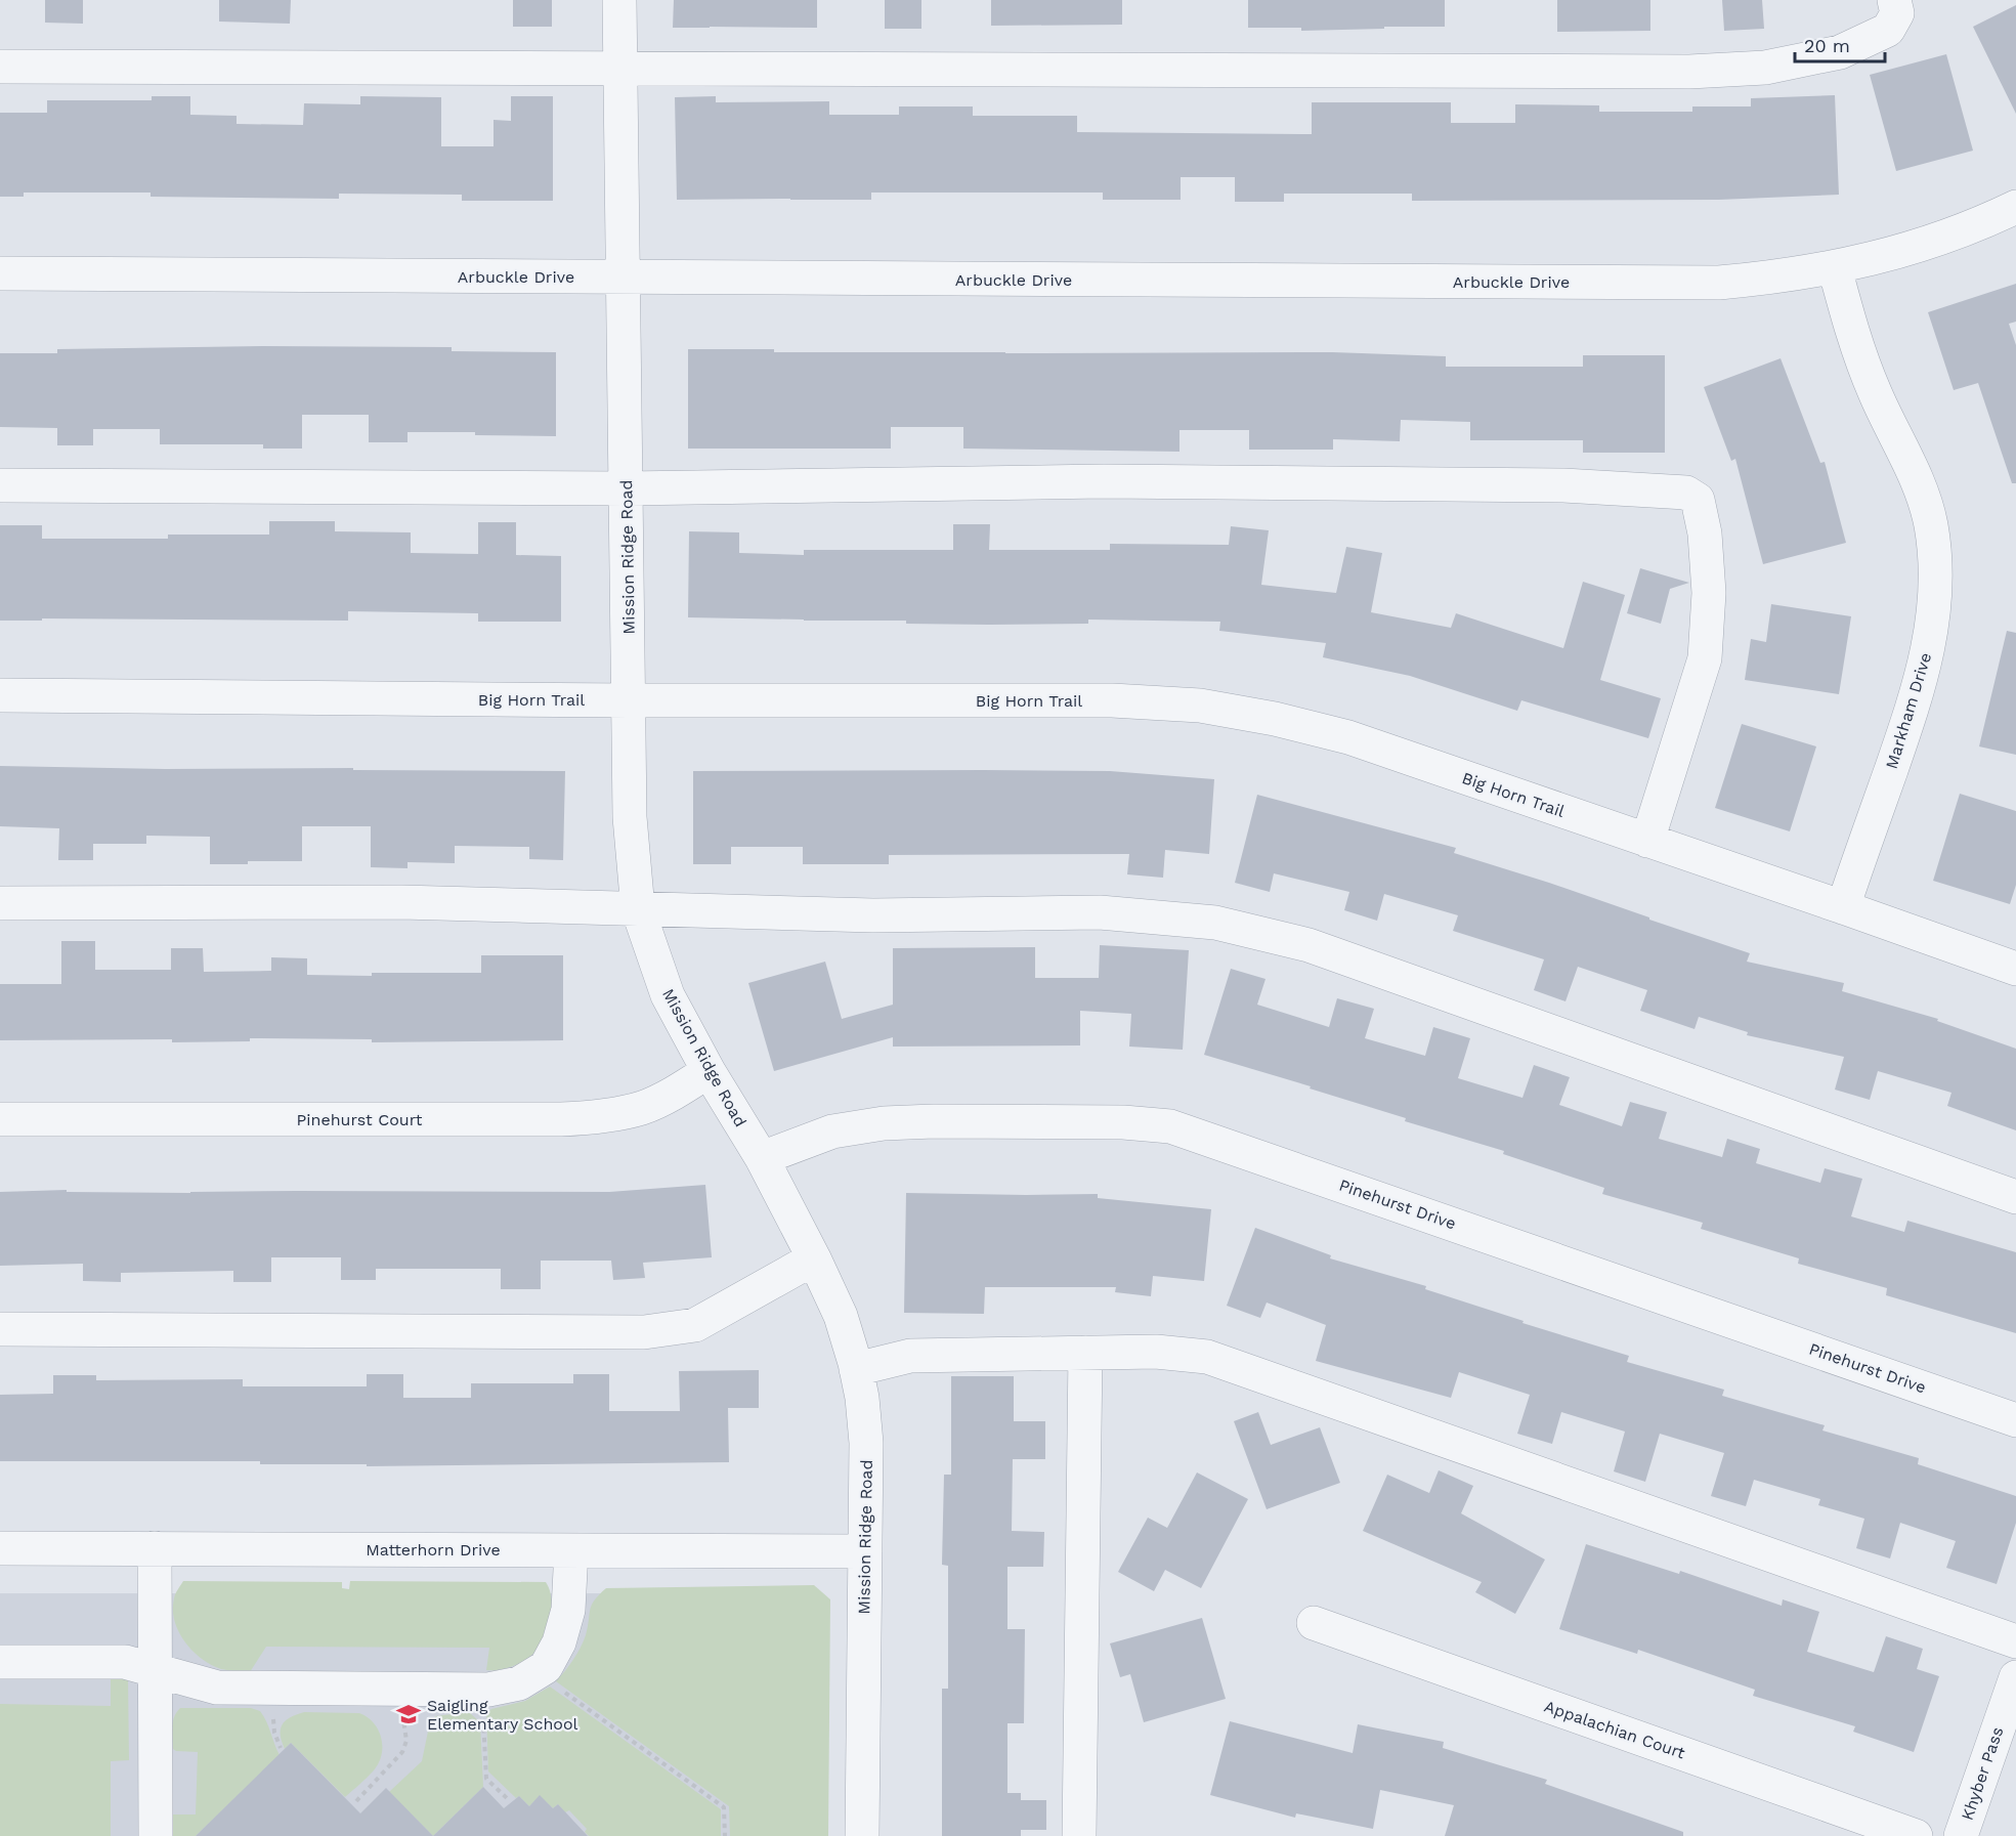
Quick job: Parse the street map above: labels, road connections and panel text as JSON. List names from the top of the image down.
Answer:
{
  "streets": {
    "street": [
      "Arbuckle Drive",
      "Mission Ridge Road",
      "Big Horn Trail",
      "Markham Drive",
      "Pinehurst Court",
      "Pinehurst Drive",
      "Matterhorn Drive",
      "Appalachian Court",
      "Khyber Pass"
    ]
  },
  "crossings": [
    ["Arbuckle Drive", "Mission Ridge Road"],
    ["Arbuckle Drive", "Markham Drive"],
    ["Mission Ridge Road", "Big Horn Trail"],
    ["Mission Ridge Road", "Pinehurst Court"],
    ["Mission Ridge Road", "Pinehurst Drive"],
    ["Mission Ridge Road", "Matterhorn Drive"],
    ["Big Horn Trail", "Markham Drive"]
  ],
  "places": {
    "school or university": ["Saigling Elementary School"]
  },
  "scale_bar": "20 m"
}
